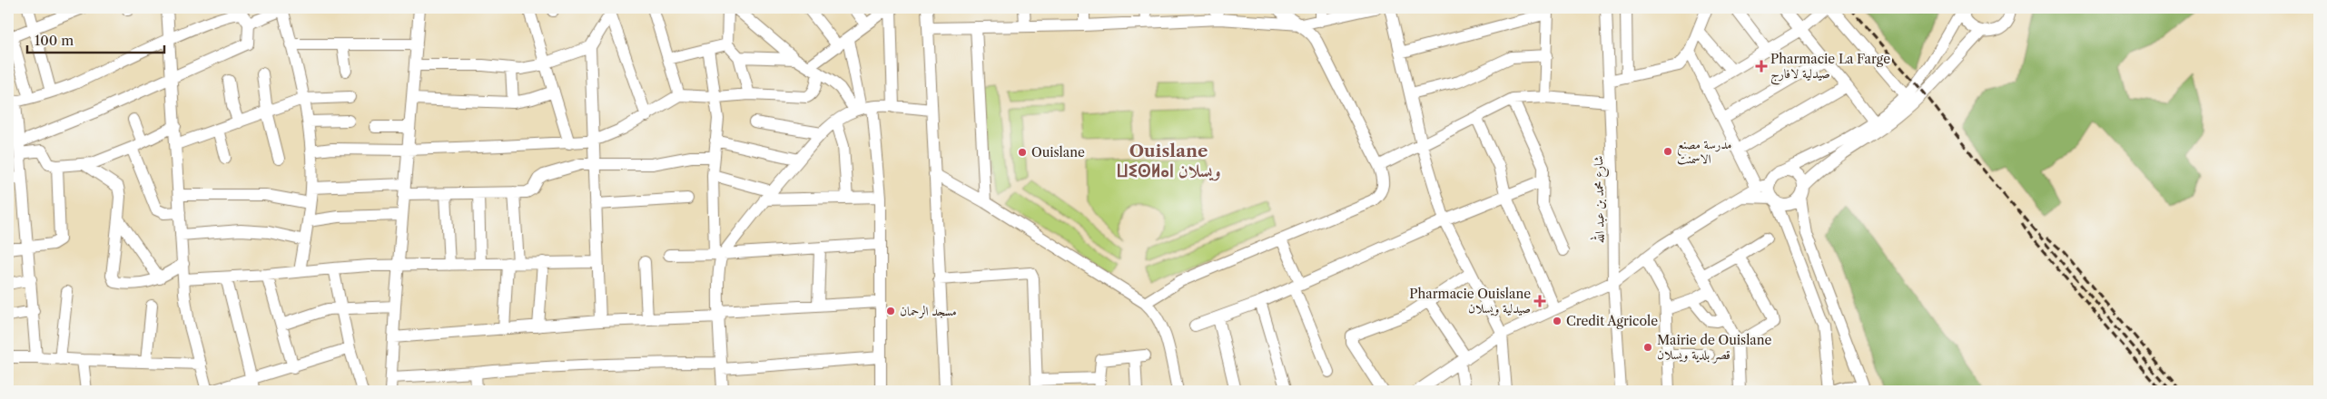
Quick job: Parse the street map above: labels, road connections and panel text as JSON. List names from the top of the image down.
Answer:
{
  "streets": {
    "street": ["شارع محمد بن عبد الله"]
  },
  "districts": ["Ouislane ⵡⵉⵙⵍⴰⵏ ويسلان"],
  "places": {
    "health": ["Pharmacie La Farge صيدلية لافارج", "Pharmacie Ouislane صيدلية ويسلان"],
    "other": [
      "مدرسة مصنع الاسمنت",
      "Ouislane",
      "مسجد الرحمان",
      "Credit Agricole",
      "Mairie de Ouislane قصر بلدية ويسلان"
    ]
  },
  "scale_bar": "100 m"
}
